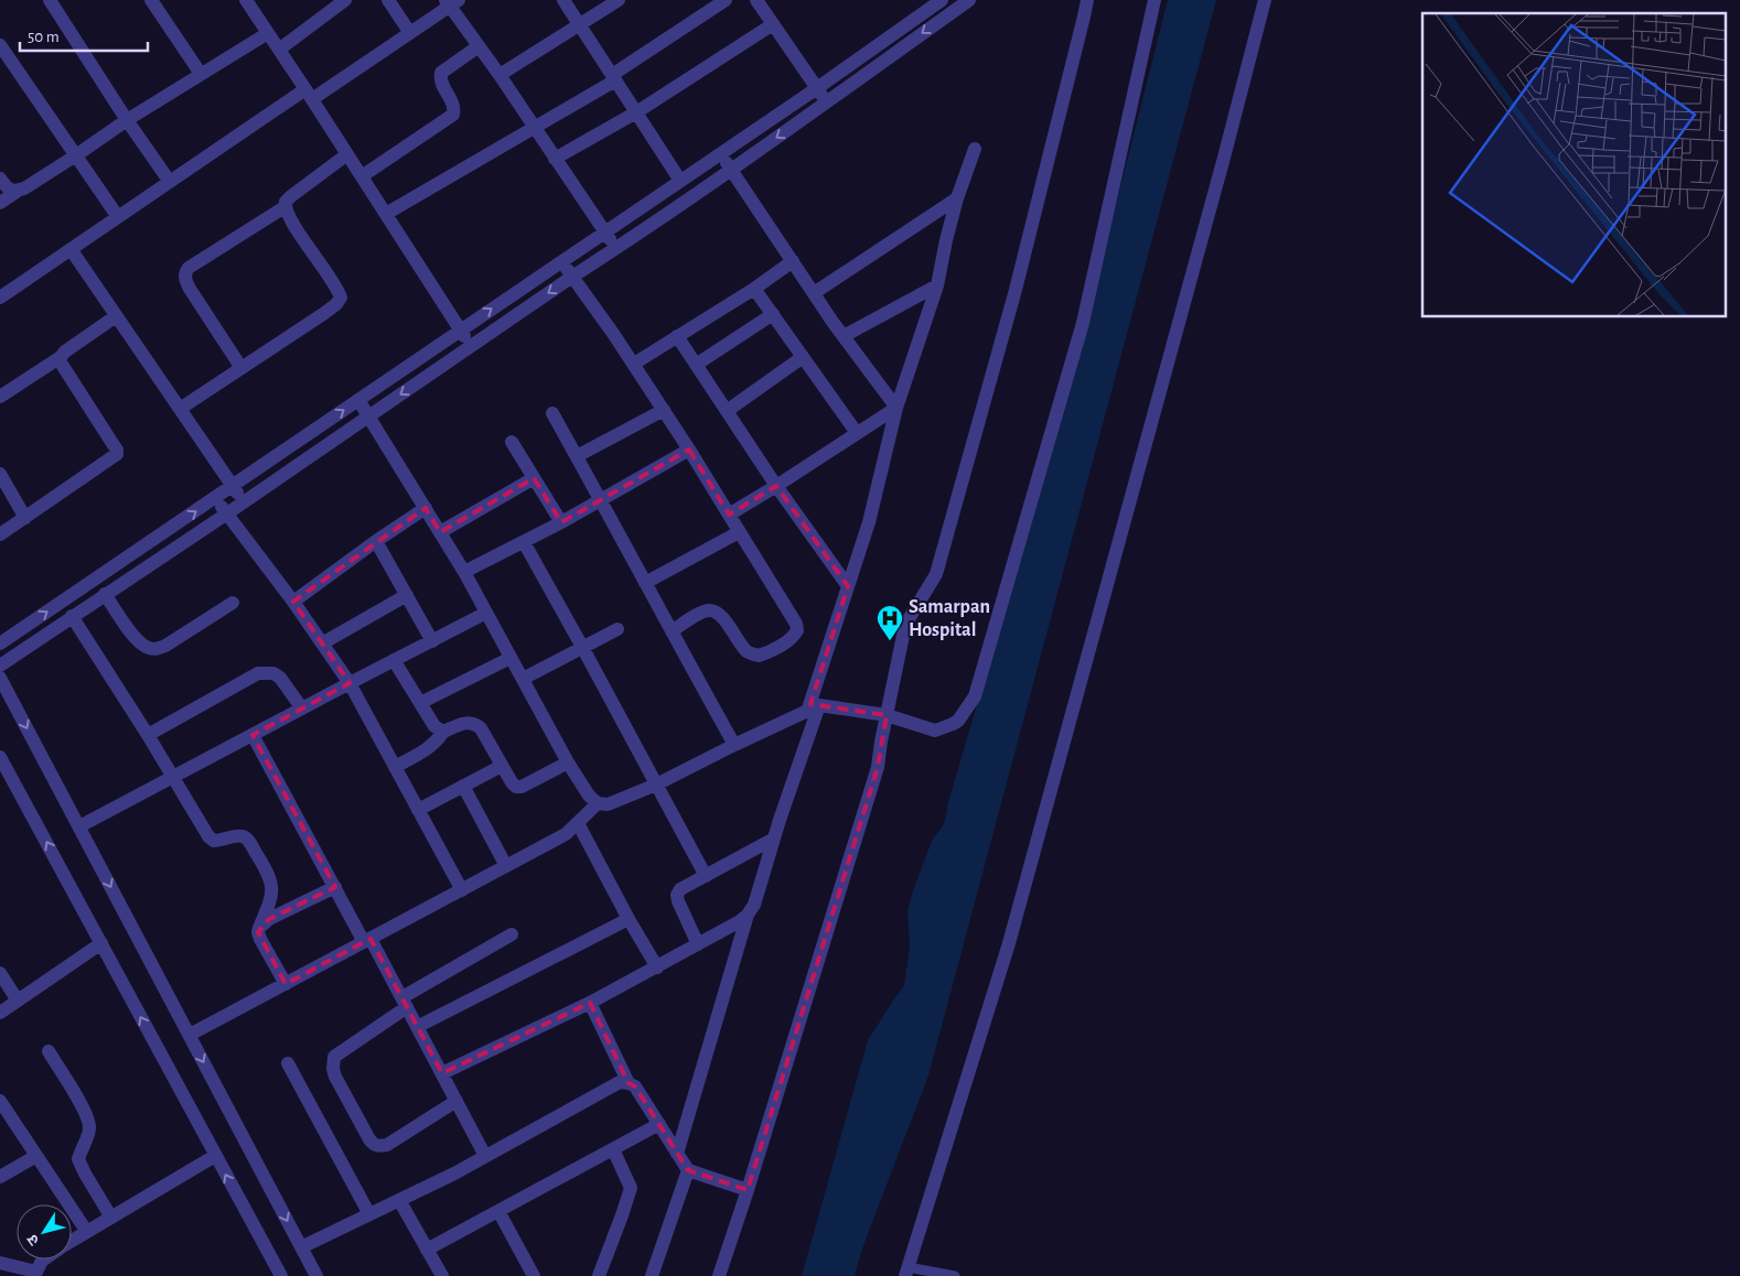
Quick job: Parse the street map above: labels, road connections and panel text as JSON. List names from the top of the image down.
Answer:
{
  "places": {
    "hospital": ["Samarpan Hospital"]
  },
  "scale_bar": "50 m",
  "north": "bottom left"
}
